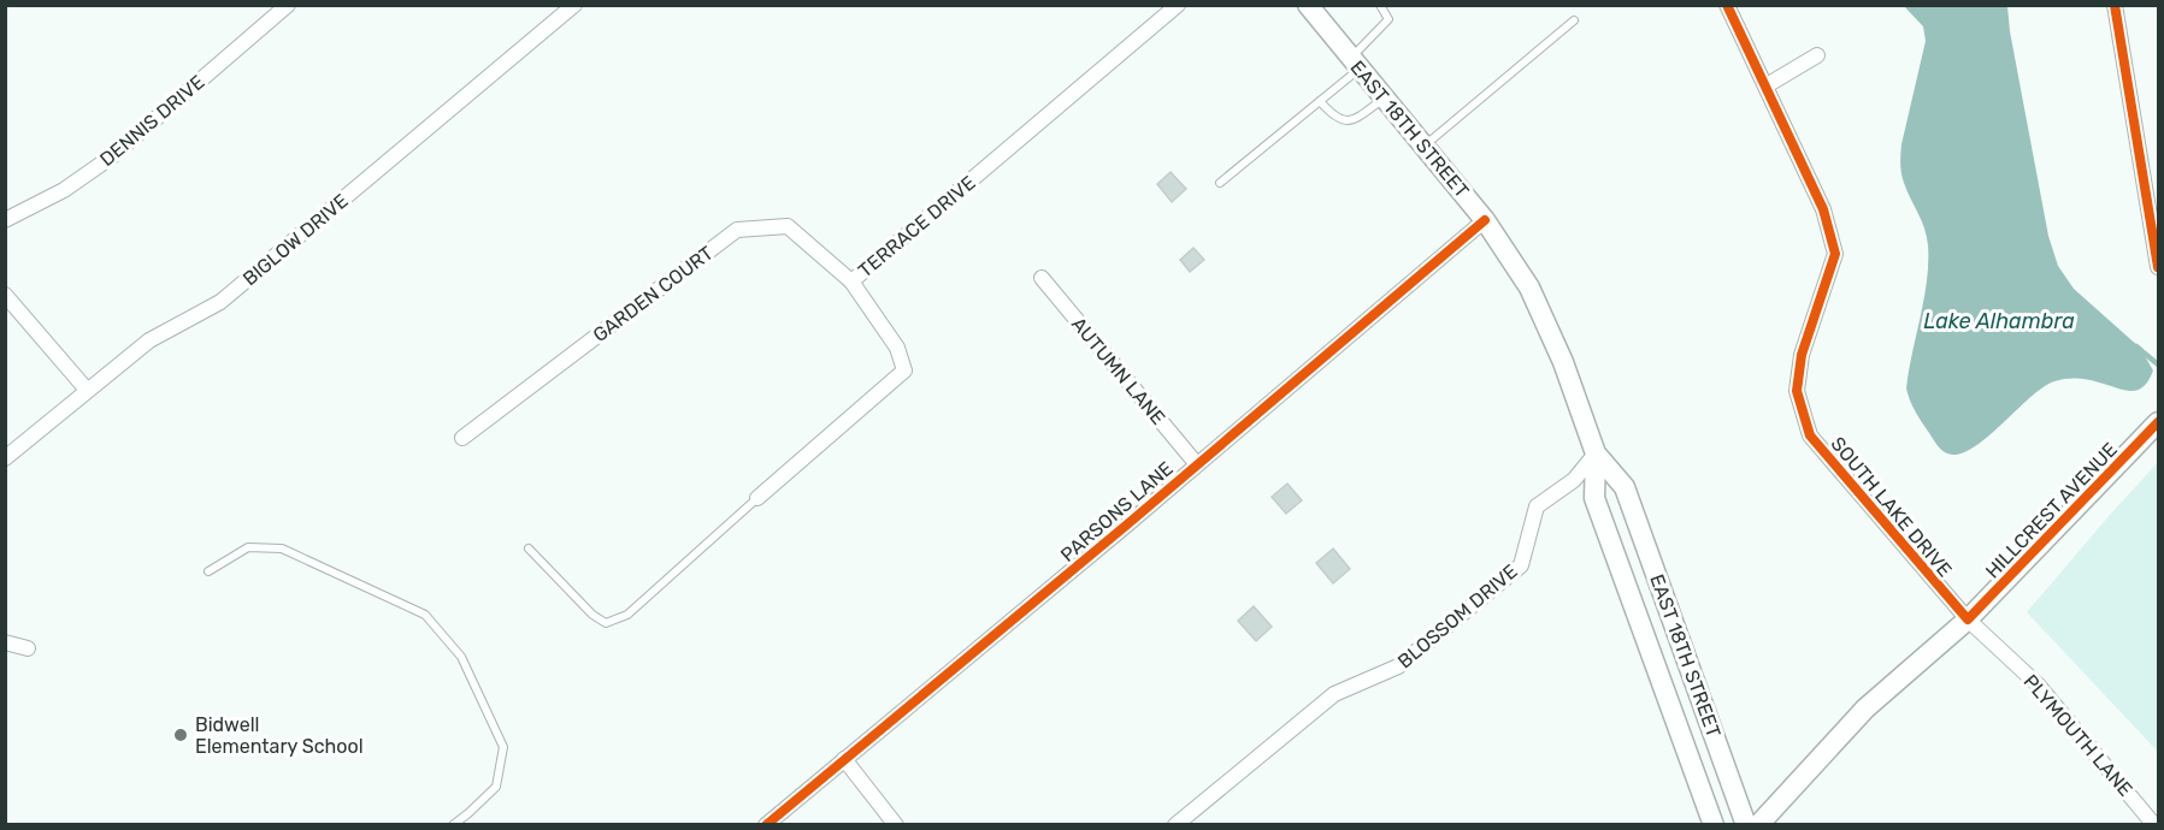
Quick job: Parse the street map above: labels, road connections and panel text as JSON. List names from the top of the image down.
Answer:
{
  "streets": {
    "main road": ["EAST 18TH STREET", "HILLCREST AVENUE"],
    "street": [
      "DENNIS DRIVE",
      "TERRACE DRIVE",
      "BIGLOW DRIVE",
      "GARDEN COURT",
      "AUTUMN LANE",
      "SOUTH LAKE DRIVE",
      "PARSONS LANE",
      "BLOSSOM DRIVE",
      "PLYMOUTH LANE"
    ]
  },
  "crossings": [
    ["EAST 18TH STREET", "PARSONS LANE"],
    ["EAST 18TH STREET", "BLOSSOM DRIVE"],
    ["TERRACE DRIVE", "GARDEN COURT"],
    ["AUTUMN LANE", "PARSONS LANE"],
    ["SOUTH LAKE DRIVE", "HILLCREST AVENUE"],
    ["SOUTH LAKE DRIVE", "PLYMOUTH LANE"],
    ["HILLCREST AVENUE", "PLYMOUTH LANE"]
  ],
  "water": ["Lake Alhambra"],
  "places": ["Bidwell Elementary School"]
}
